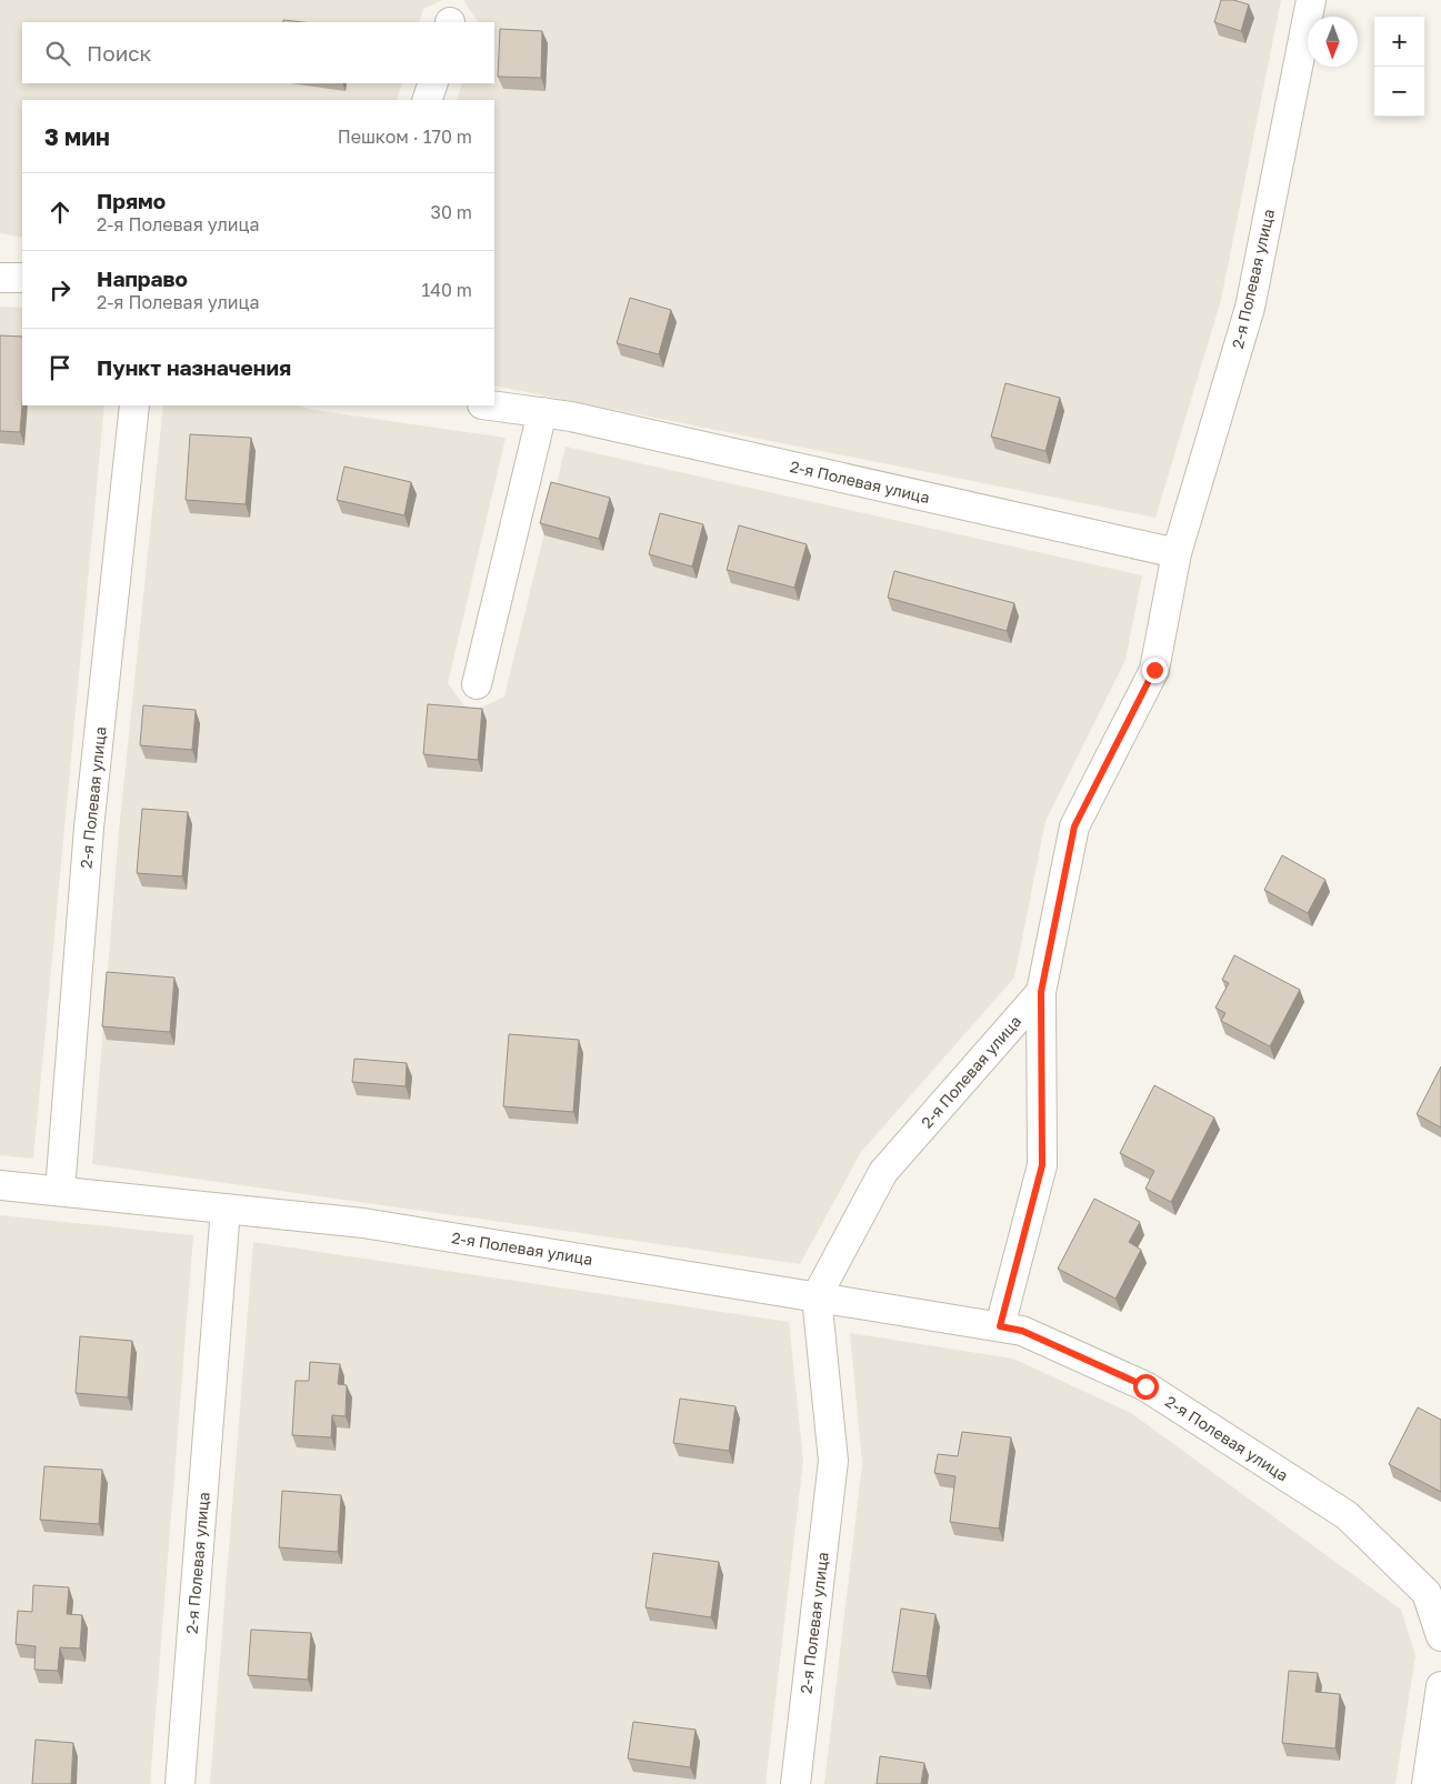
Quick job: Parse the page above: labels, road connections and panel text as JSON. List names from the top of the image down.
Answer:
{
  "streets": {
    "street": ["2-я Полевая улица"]
  },
  "north": "bottom",
  "page": {
    "map_buttons": ["+", "−"],
    "search": "Поиск",
    "heading": ["3 мин", "Пешком · 170 m"],
    "list": [
      ["Прямо", "2-я Полевая улица", "30 m"],
      ["Направо", "2-я Полевая улица", "140 m"],
      "Пункт назначения"
    ]
  }
}
